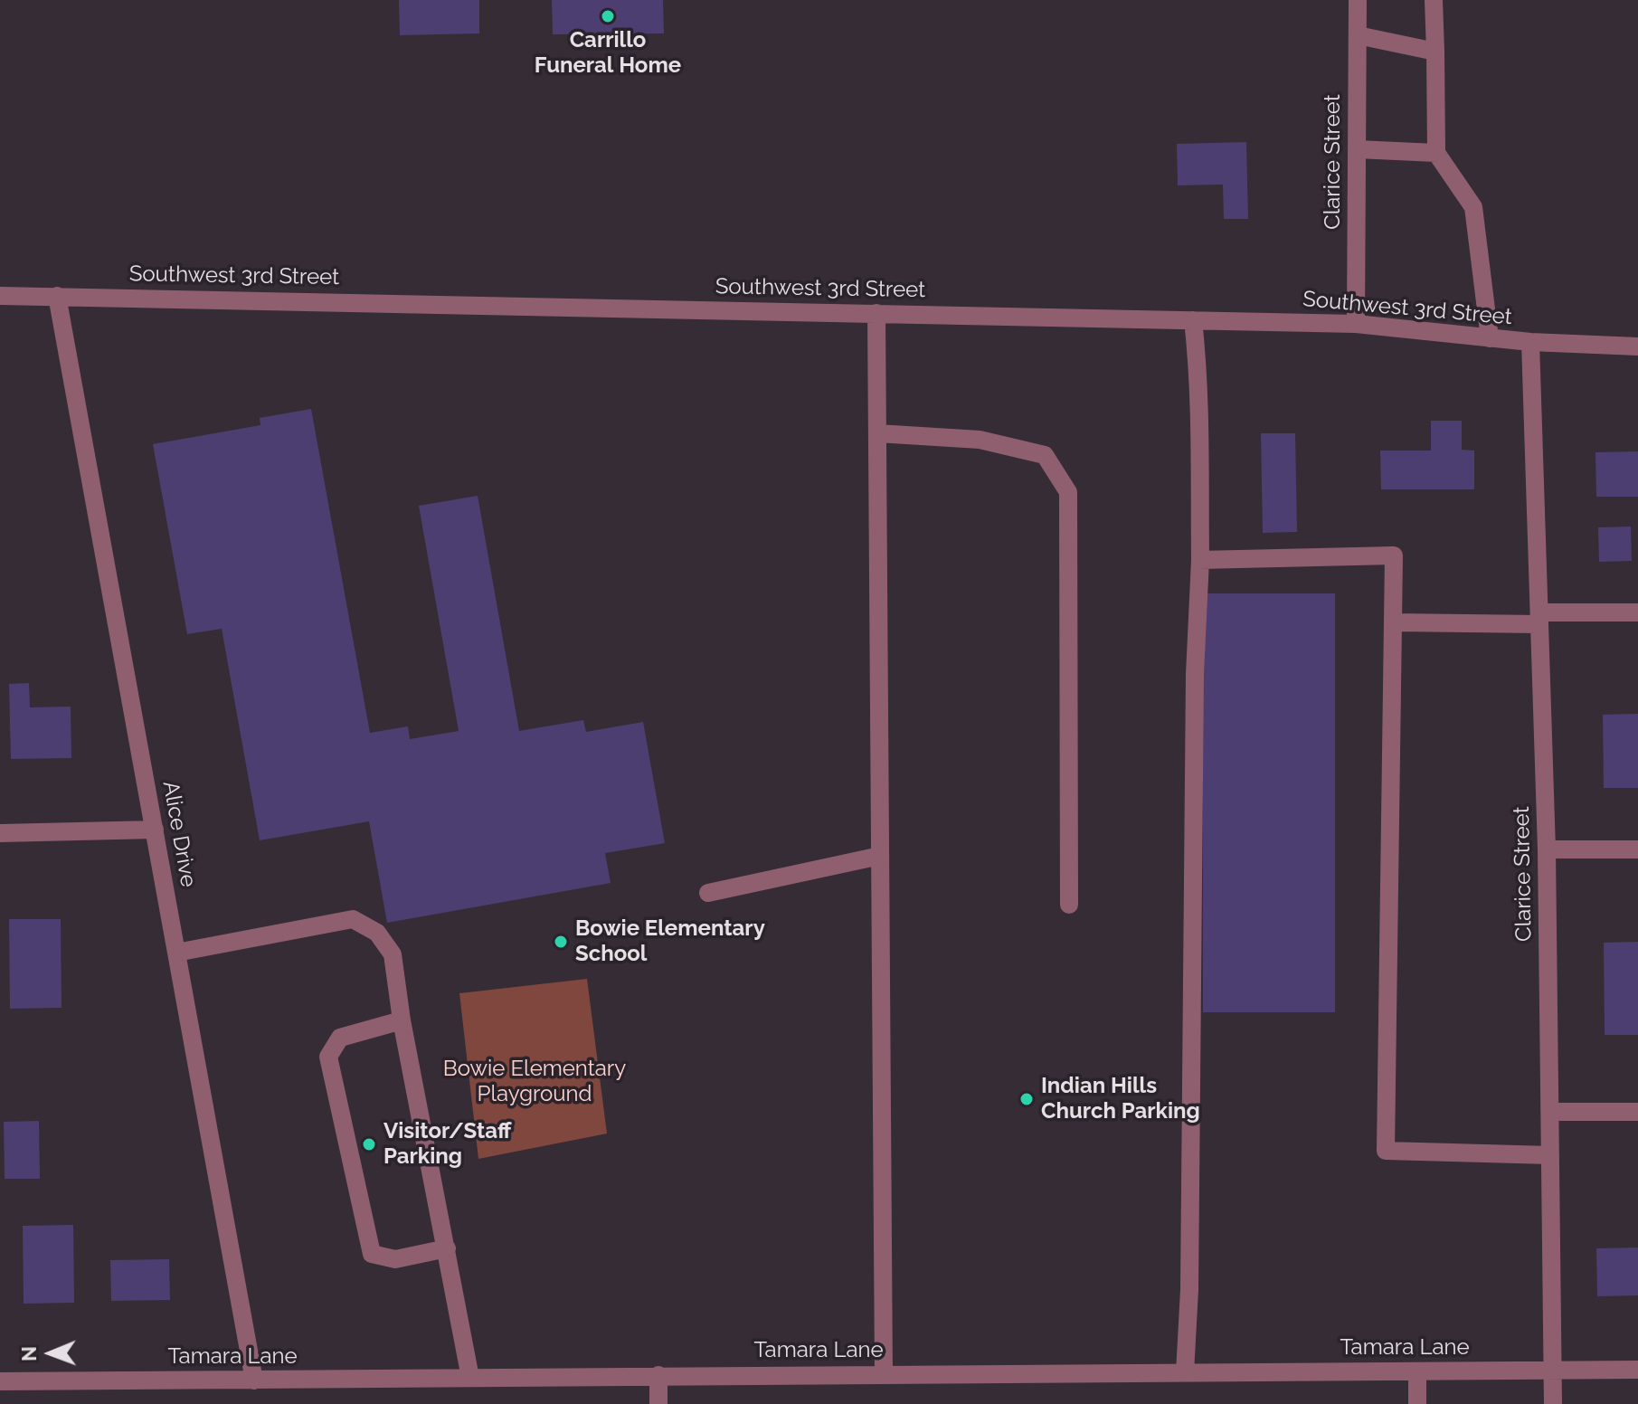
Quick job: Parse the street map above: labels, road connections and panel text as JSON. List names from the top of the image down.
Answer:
{
  "streets": {
    "street": [
      "Clarice Street",
      "Southwest 3rd Street",
      "Alice Drive",
      "Tamara Lane"
    ]
  },
  "crossings": [
    ["Clarice Street", "Southwest 3rd Street"],
    ["Clarice Street", "Tamara Lane"],
    ["Southwest 3rd Street", "Alice Drive"],
    ["Alice Drive", "Tamara Lane"]
  ],
  "parks": ["Bowie Elementary Playground"],
  "places": [
    "Carrillo Funeral Home",
    "Bowie Elementary School",
    "Indian Hills Church Parking",
    "Visitor/Staff Parking"
  ],
  "north": "left"
}
